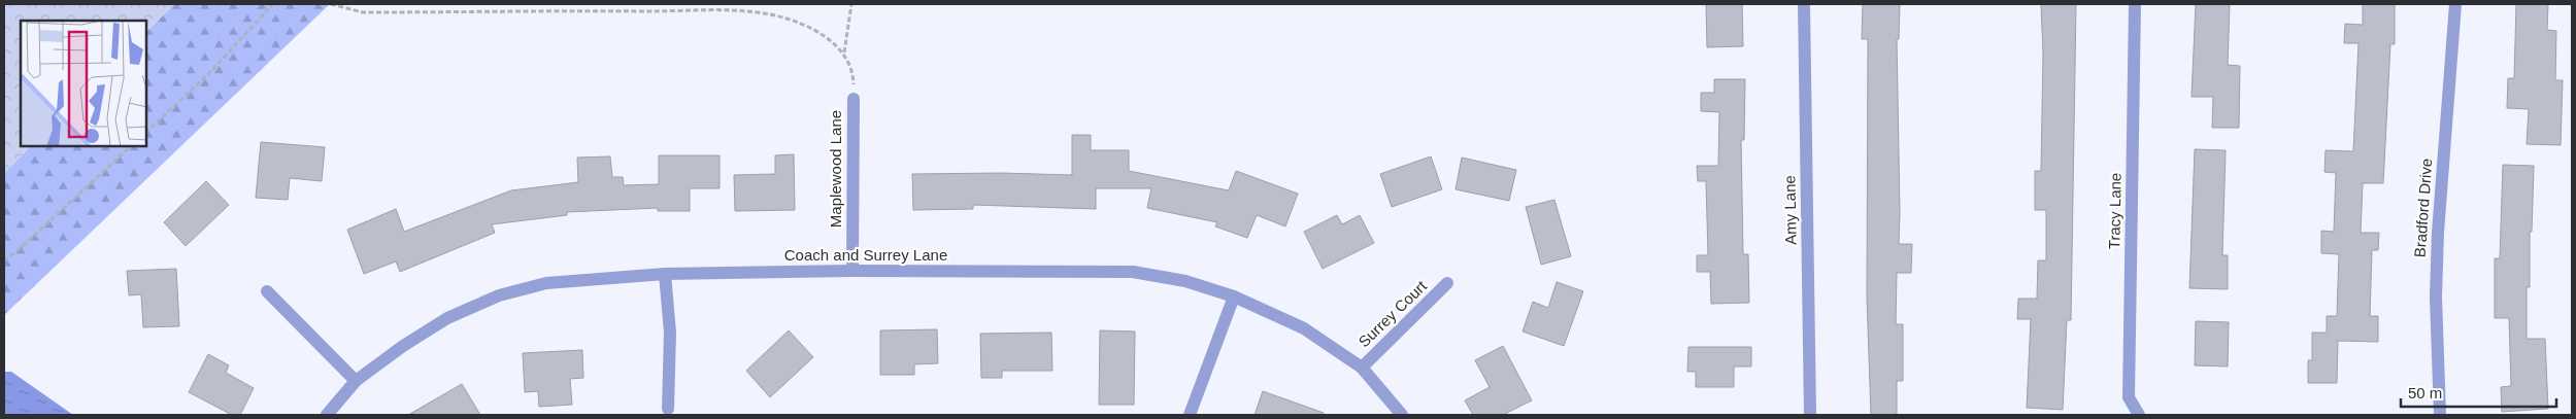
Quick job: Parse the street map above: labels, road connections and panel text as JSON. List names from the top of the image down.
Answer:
{
  "streets": {
    "street": [
      "Maplewood Lane",
      "Bradford Drive",
      "Amy Lane",
      "Tracy Lane",
      "Coach and Surrey Lane",
      "Surrey Court"
    ]
  },
  "crossings": [
    ["Maplewood Lane", "Coach and Surrey Lane"],
    ["Coach and Surrey Lane", "Surrey Court"]
  ],
  "scale_bar": "50 m"
}
